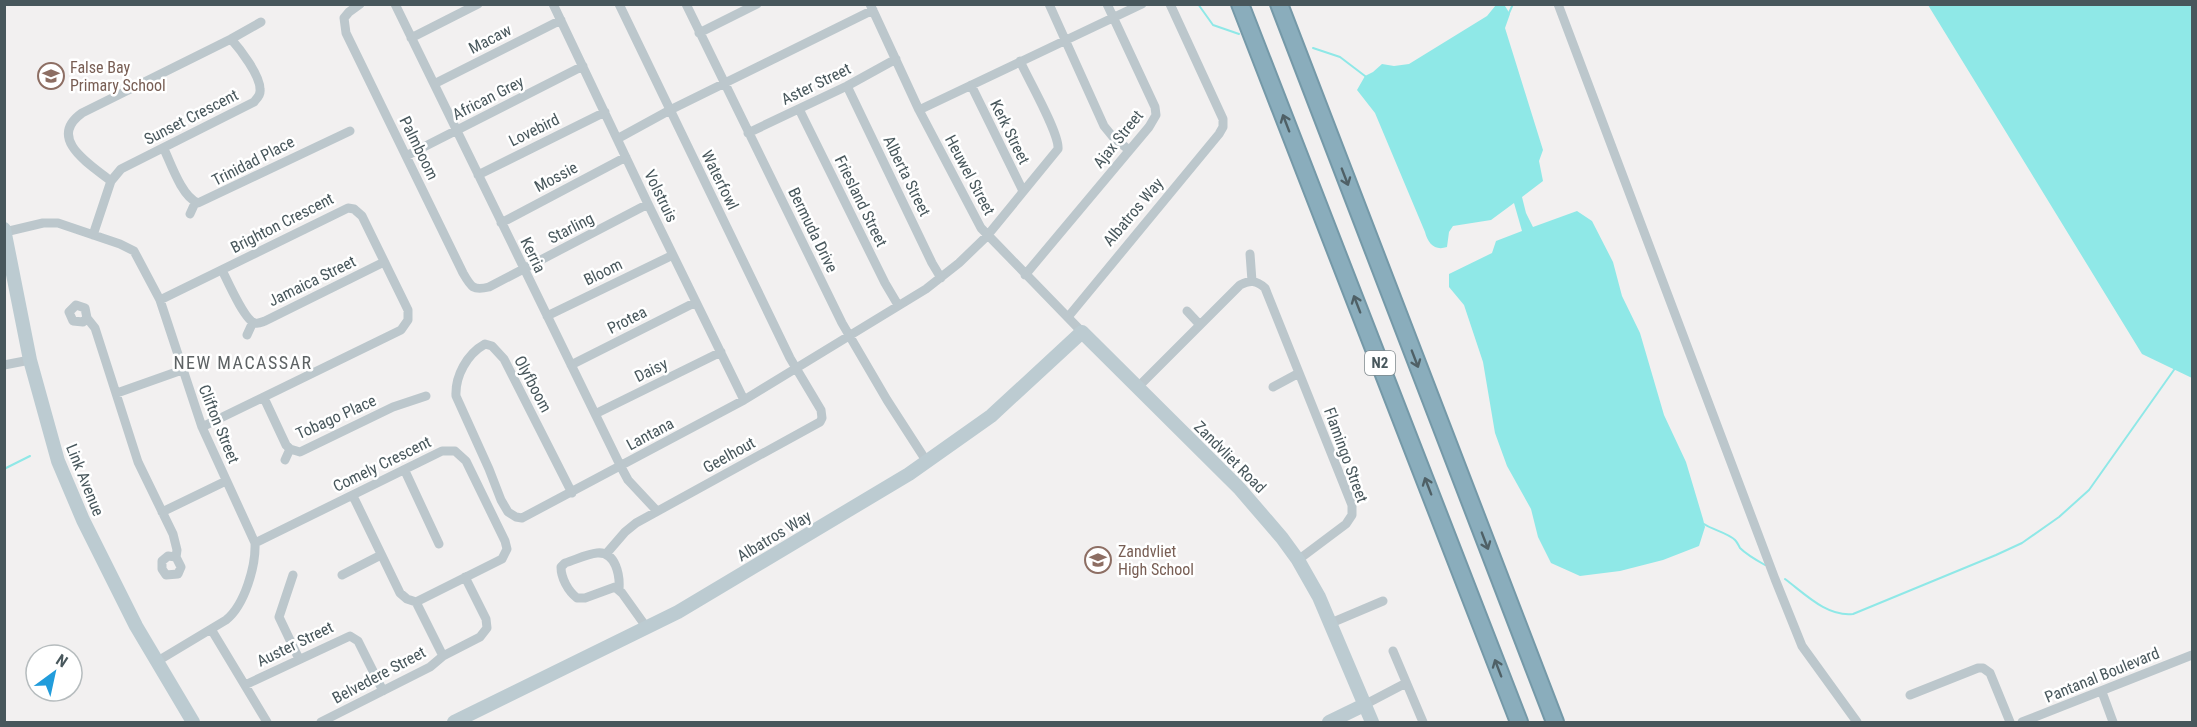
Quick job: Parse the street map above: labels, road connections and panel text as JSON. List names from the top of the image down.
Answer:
{
  "streets": {
    "highway": ["N2"],
    "street": [
      "Macaw",
      "Aster Street",
      "African Grey",
      "Sunset Crescent",
      "Lovebird",
      "Kerk Street",
      "Ajax Street",
      "Palmboom",
      "Trinidad Place",
      "Heuwel Street",
      "Alberta Street",
      "Mossie",
      "Waterfowl",
      "Volstruis",
      "Friesland Street",
      "Albatros Way",
      "Brighton Crescent",
      "Starling",
      "Bermuda Drive",
      "Kerria",
      "Bloom",
      "Jamaica Street",
      "Protea",
      "Daisy",
      "Olyfboom",
      "Tobago Place",
      "Clifton Street",
      "Lantana",
      "Geelhout",
      "Flamingo Street",
      "Zandvliet Road",
      "Comely Crescent",
      "Link Avenue",
      "Auster Street",
      "Belvedere Street",
      "Pantanal Boulevard"
    ]
  },
  "crossings": [
    ["Macaw", "Volstruis"],
    ["Macaw", "Kerria"],
    ["Aster Street", "Heuwel Street"],
    ["Aster Street", "Alberta Street"],
    ["Aster Street", "Friesland Street"],
    ["Aster Street", "Bermuda Drive"],
    ["African Grey", "Palmboom"],
    ["African Grey", "Volstruis"],
    ["African Grey", "Kerria"],
    ["Lovebird", "Volstruis"],
    ["Lovebird", "Kerria"],
    ["Kerk Street", "Lantana"],
    ["Ajax Street", "Heuwel Street"],
    ["Palmboom", "Starling"],
    ["Heuwel Street", "Albatros Way"],
    ["Heuwel Street", "Lantana"],
    ["Heuwel Street", "Zandvliet Road"],
    ["Alberta Street", "Lantana"],
    ["Mossie", "Volstruis"],
    ["Mossie", "Kerria"],
    ["Waterfowl", "Lantana"],
    ["Waterfowl", "Geelhout"],
    ["Volstruis", "Starling"],
    ["Volstruis", "Bloom"],
    ["Volstruis", "Protea"],
    ["Volstruis", "Daisy"],
    ["Volstruis", "Lantana"],
    ["Friesland Street", "Lantana"],
    ["Albatros Way", "Bermuda Drive"],
    ["Albatros Way", "Zandvliet Road"],
    ["Brighton Crescent", "Jamaica Street"],
    ["Brighton Crescent", "Tobago Place"],
    ["Brighton Crescent", "Clifton Street"],
    ["Starling", "Kerria"],
    ["Bermuda Drive", "Lantana"],
    ["Kerria", "Bloom"],
    ["Kerria", "Protea"],
    ["Kerria", "Daisy"],
    ["Kerria", "Lantana"],
    ["Kerria", "Geelhout"],
    ["Olyfboom", "Lantana"],
    ["Clifton Street", "Comely Crescent"],
    ["Clifton Street", "Link Avenue"],
    ["Lantana", "Geelhout"],
    ["Flamingo Street", "Zandvliet Road"],
    ["Comely Crescent", "Belvedere Street"],
    ["Auster Street", "Belvedere Street"]
  ],
  "districts": ["NEW MACASSAR"],
  "places": {
    "school or university": ["False Bay Primary School", "Zandvliet High School"]
  },
  "north": "top right"
}
